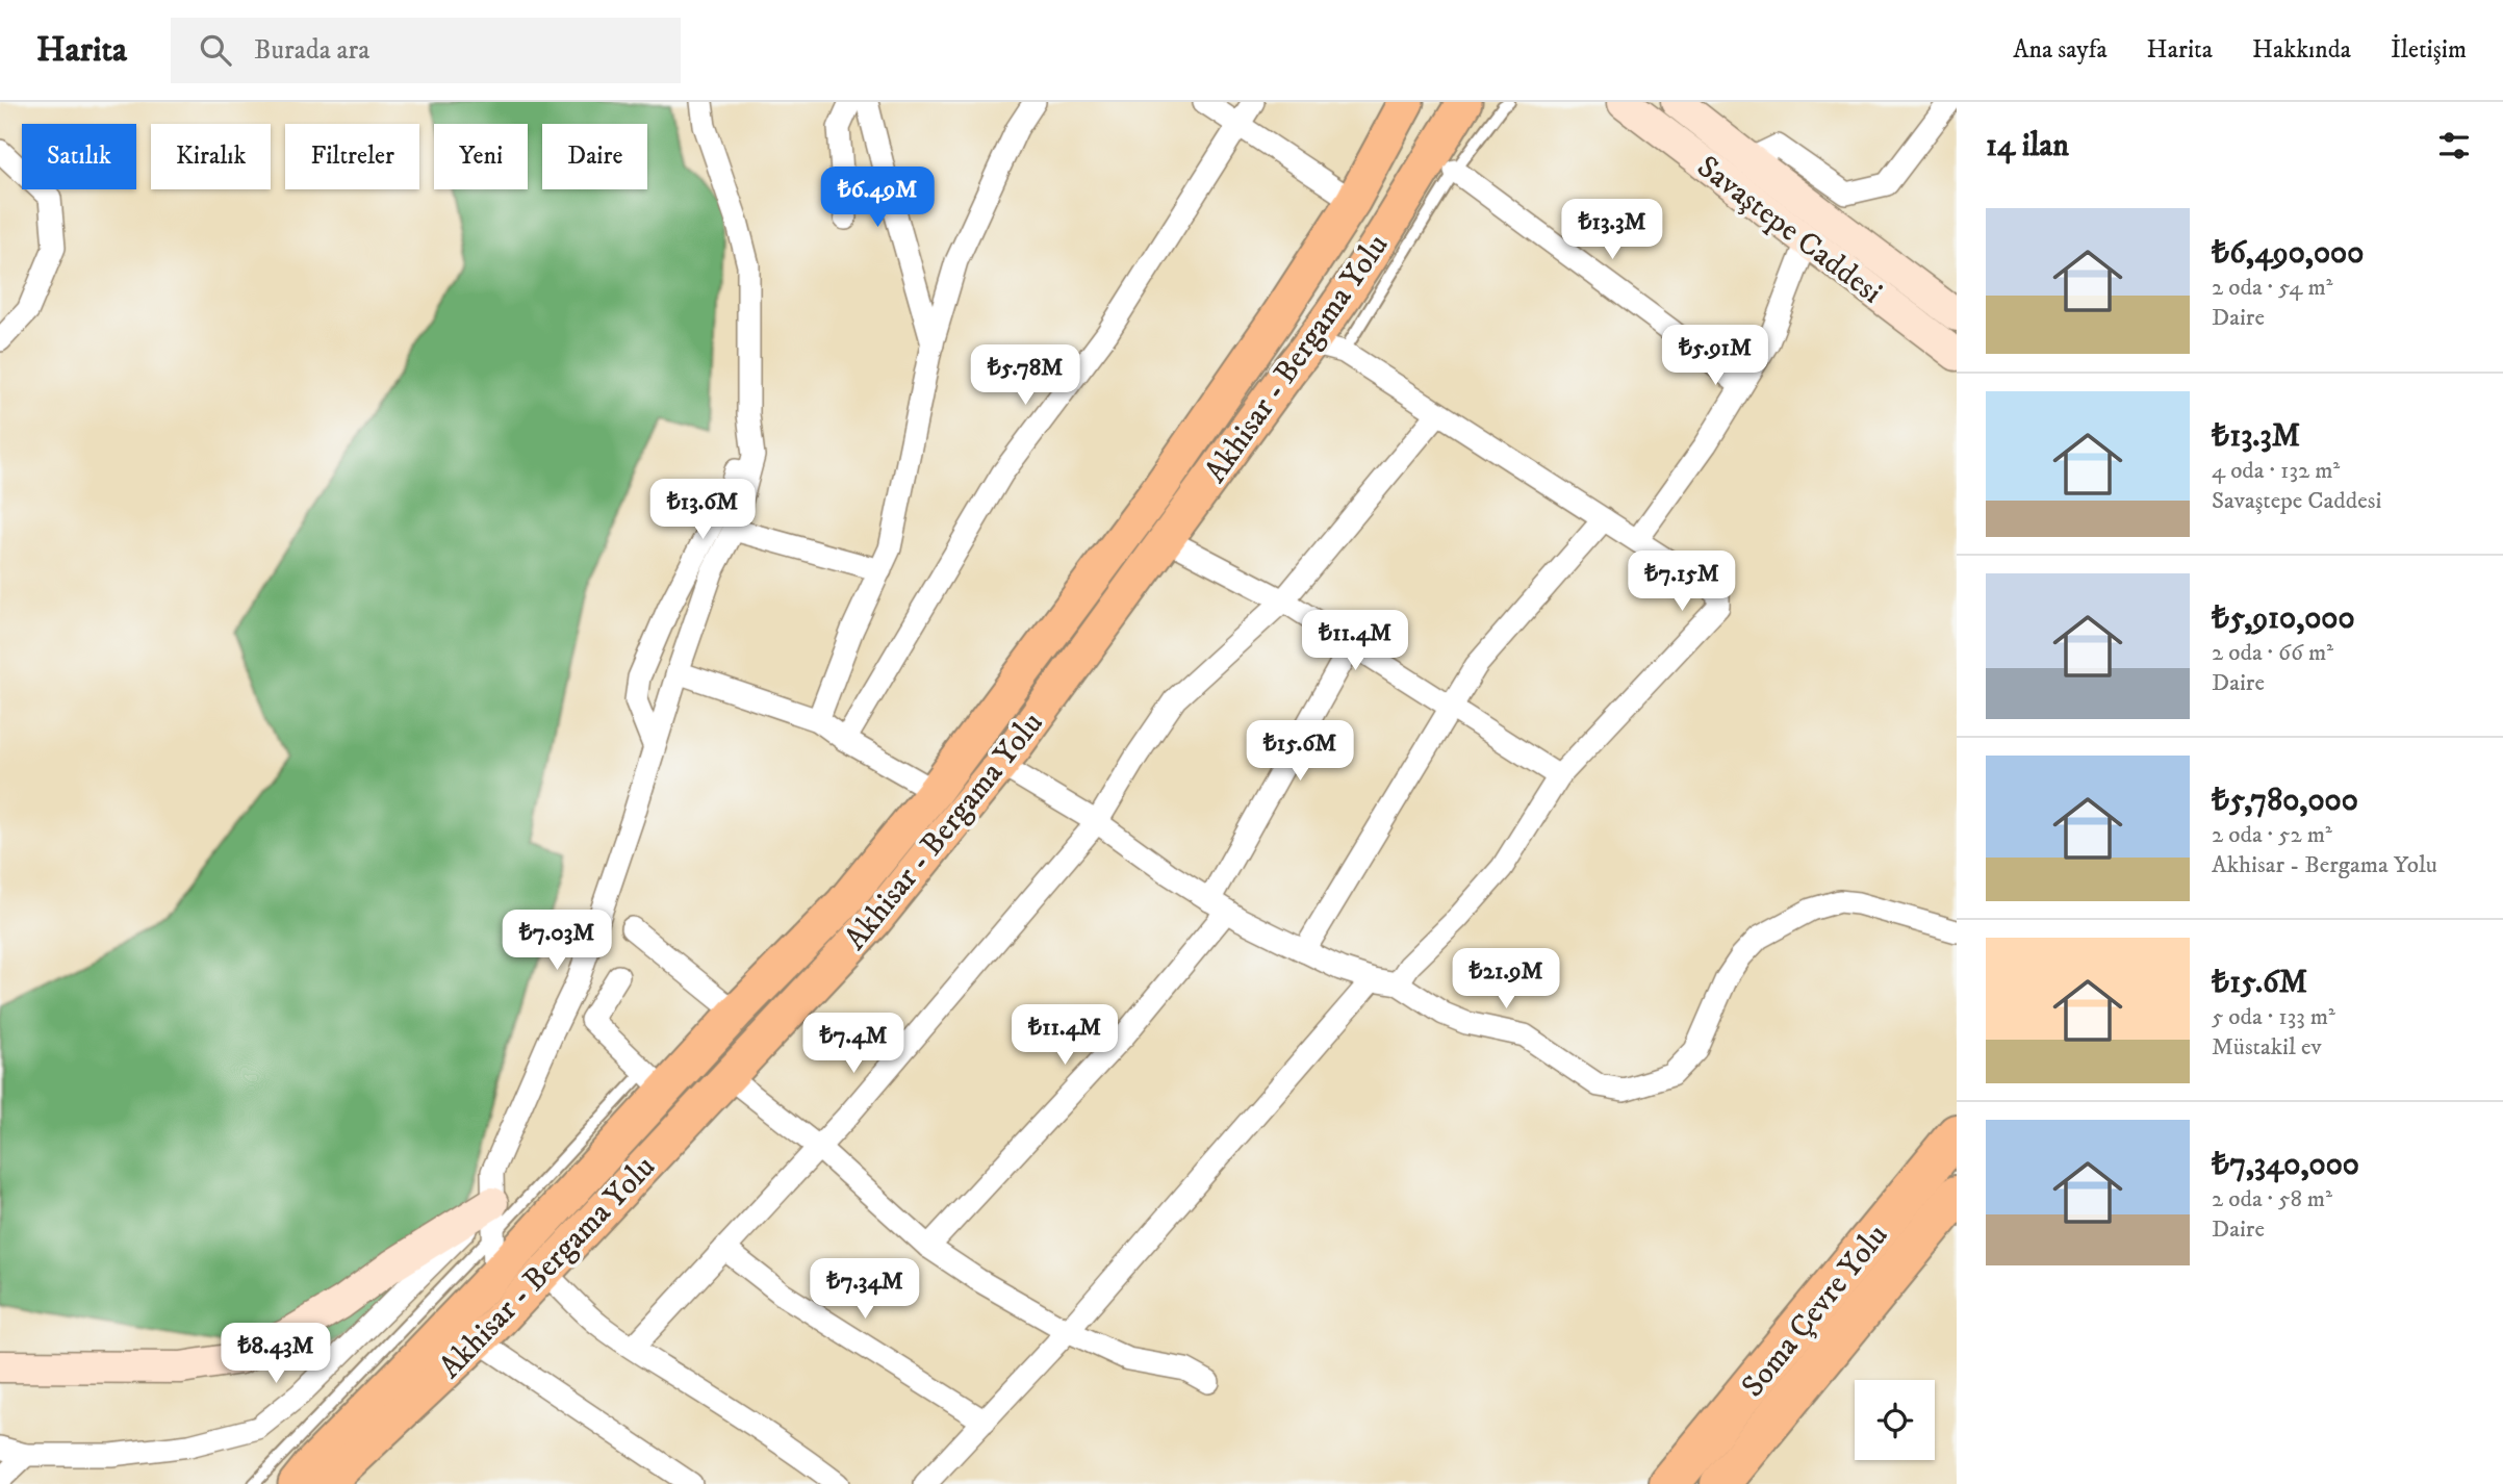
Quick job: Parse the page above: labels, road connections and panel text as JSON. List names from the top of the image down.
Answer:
{
  "streets": {
    "highway": ["Soma Çevre Yolu"],
    "main road": ["Savaştepe Caddesi", "Akhisar - Bergama Yolu"]
  },
  "page": {
    "header": "Harita",
    "search": "Burada ara",
    "nav": [
      "Ana sayfa",
      "Harita",
      "Hakkında",
      "İletişim"
    ],
    "heading": "14 ilan",
    "chip": [
      "Satılık",
      "Kiralık",
      "Filtreler",
      "Yeni",
      "Daire"
    ],
    "price": [
      "₺6.49M",
      "₺13.3M",
      "₺5.91M",
      "₺5.78M",
      "₺13.6M",
      "₺7.15M",
      "₺11.4M",
      "₺15.6M",
      "₺7.03M",
      "₺21.9M",
      "₺11.4M",
      "₺7.4M",
      "₺7.34M",
      "₺8.43M"
    ],
    "list": [
      {
        "name": "₺6,490,000",
        "note": "2 oda · 54 m² · Daire"
      },
      {
        "name": "₺13.3M",
        "note": "4 oda · 132 m² · Savaştepe Caddesi"
      },
      {
        "name": "₺5,910,000",
        "note": "2 oda · 66 m² · Daire"
      },
      {
        "name": "₺5,780,000",
        "note": "2 oda · 52 m² · Akhisar - Bergama Yolu"
      },
      {
        "name": "₺15.6M",
        "note": "5 oda · 133 m² · Müstakil ev"
      },
      {
        "name": "₺7,340,000",
        "note": "2 oda · 58 m² · Daire"
      }
    ]
  }
}
